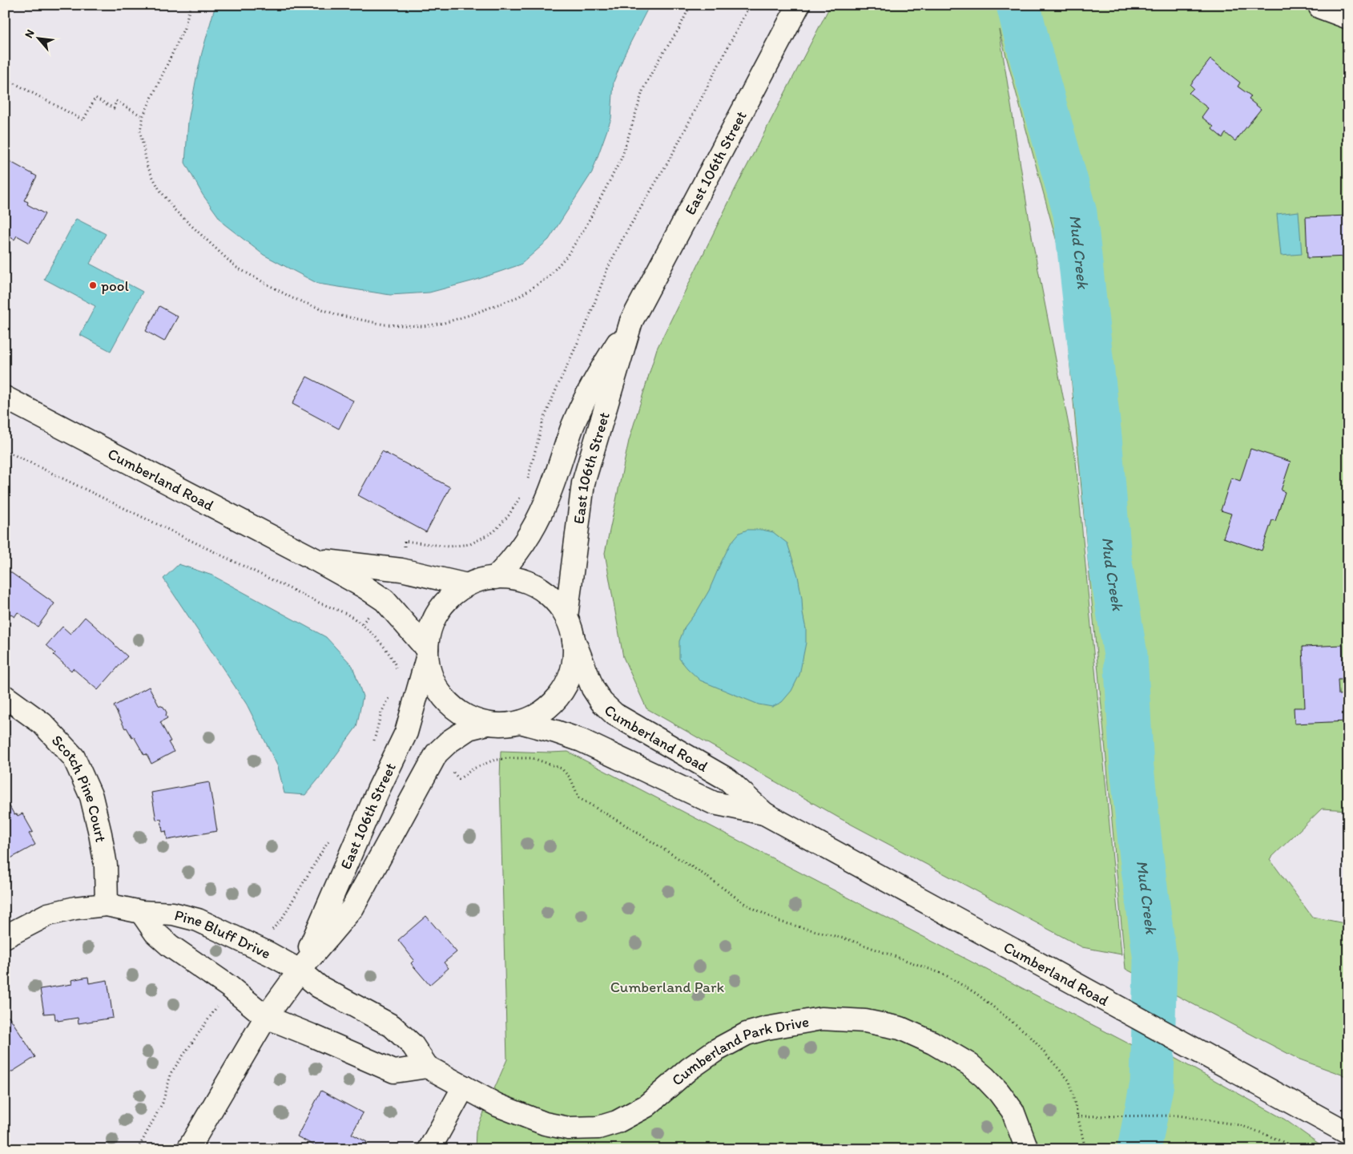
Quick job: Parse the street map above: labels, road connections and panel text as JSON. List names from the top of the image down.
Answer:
{
  "streets": {
    "main road": [
      "East 106th Street",
      "Cumberland Road",
      "Scotch Pine Court",
      "Pine Bluff Drive",
      "Cumberland Park Drive"
    ]
  },
  "crossings": [
    ["East 106th Street", "Cumberland Road"],
    ["East 106th Street", "Pine Bluff Drive"],
    ["East 106th Street", "Cumberland Park Drive"],
    ["Scotch Pine Court", "Pine Bluff Drive"],
    ["Pine Bluff Drive", "Cumberland Park Drive"]
  ],
  "water": ["Mud Creek"],
  "parks": ["Cumberland Park"],
  "places": ["pool"],
  "north": "top left"
}
